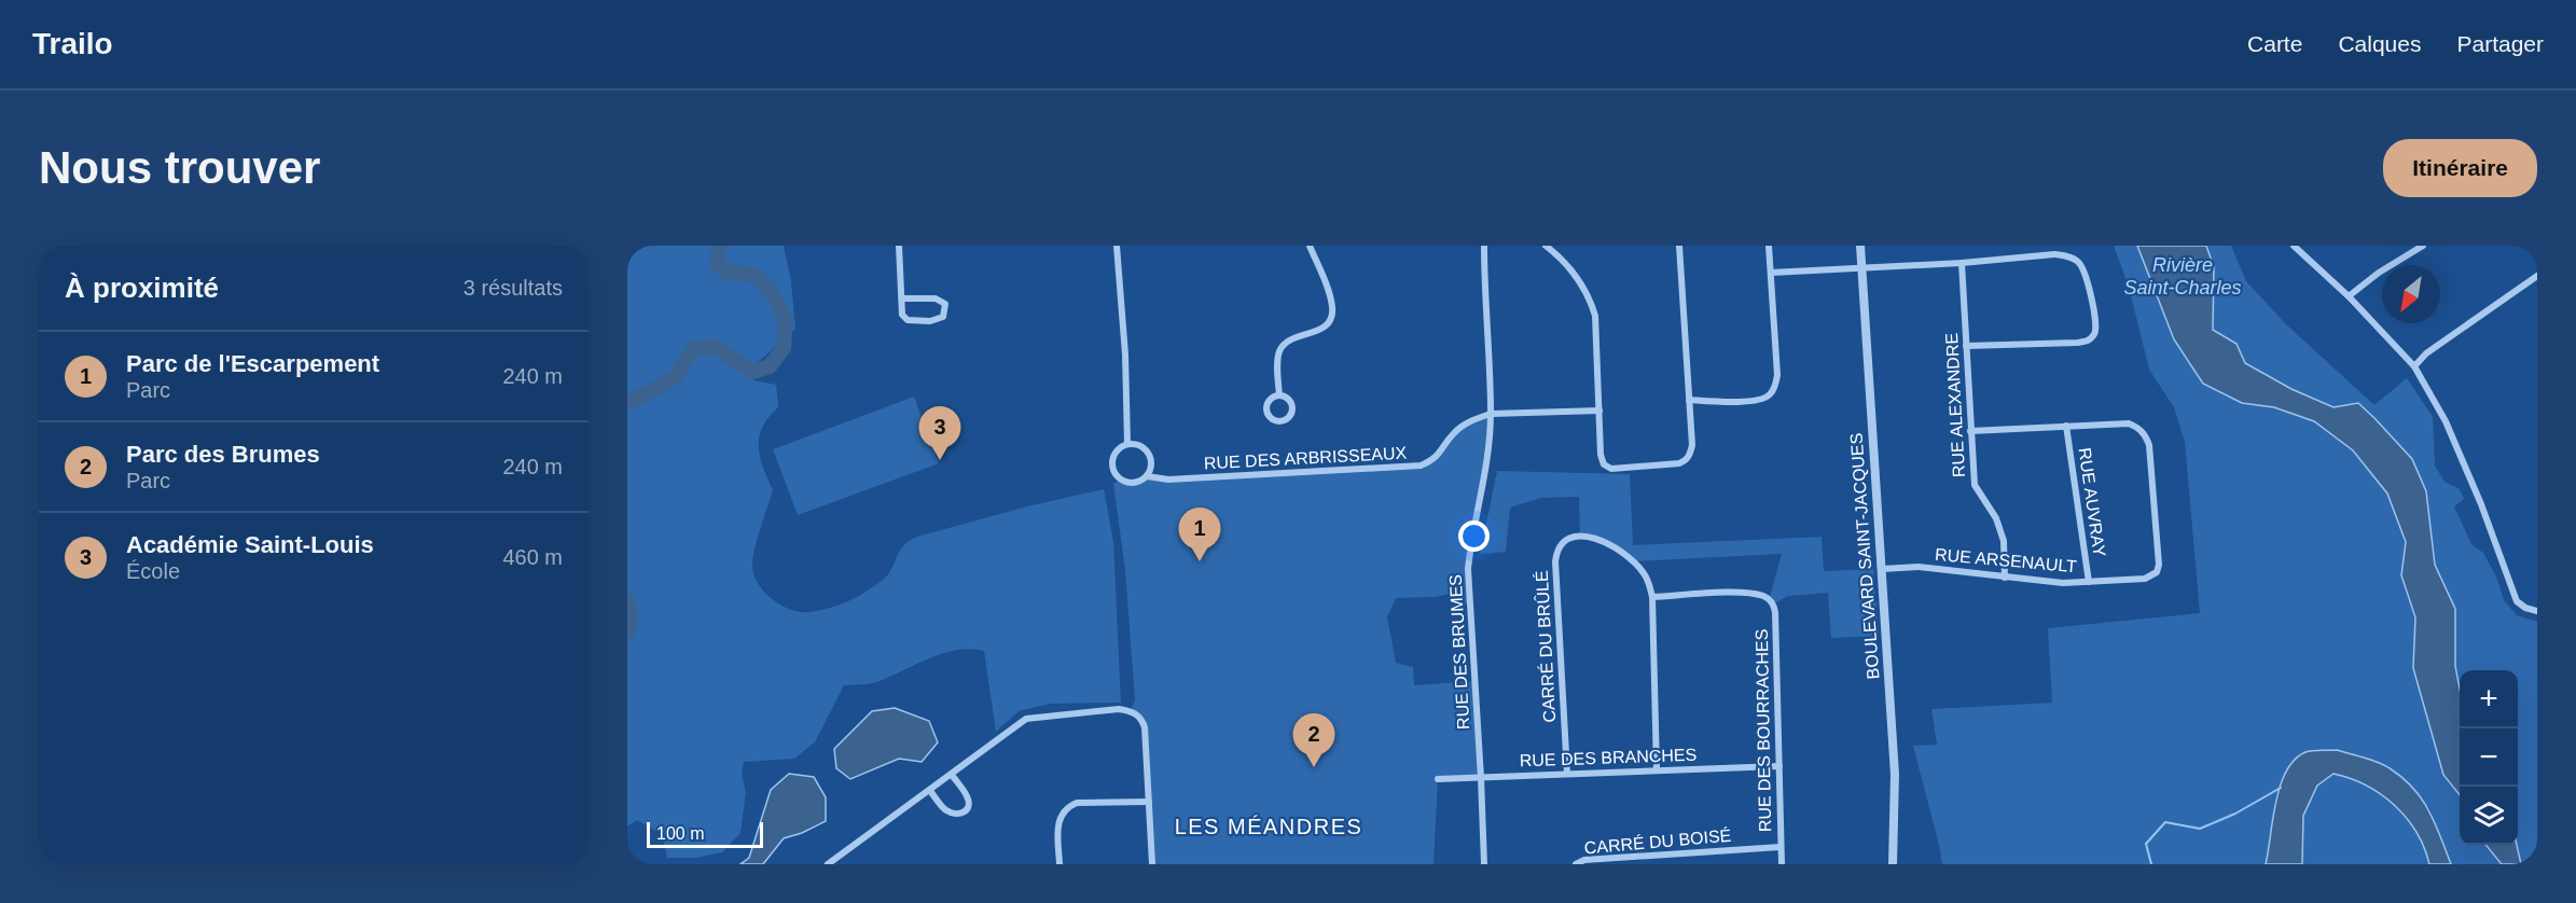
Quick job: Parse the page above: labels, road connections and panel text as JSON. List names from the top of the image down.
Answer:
{
  "streets": {
    "street": [
      "RUE ALEXANDRE",
      "RUE DES ARBRISSEAUX",
      "RUE AUVRAY",
      "BOULEVARD SAINT-JACQUES",
      "RUE ARSENAULT",
      "CARRÉ DU BRÛLÉ",
      "RUE DES BRUMES",
      "RUE DES BOURRACHES",
      "RUE DES BRANCHES",
      "CARRÉ DU BOISÉ"
    ]
  },
  "crossings": [
    ["RUE ALEXANDRE", "RUE ARSENAULT"],
    ["RUE DES ARBRISSEAUX", "RUE DES BRUMES"],
    ["RUE AUVRAY", "RUE ARSENAULT"],
    ["BOULEVARD SAINT-JACQUES", "RUE ARSENAULT"],
    ["CARRÉ DU BRÛLÉ", "RUE DES BOURRACHES"],
    ["CARRÉ DU BRÛLÉ", "RUE DES BRANCHES"],
    ["RUE DES BRUMES", "RUE DES BRANCHES"],
    ["RUE DES BOURRACHES", "RUE DES BRANCHES"],
    ["RUE DES BOURRACHES", "CARRÉ DU BOISÉ"]
  ],
  "districts": ["LES MÉANDRES"],
  "water": ["Rivière Saint-Charles"],
  "scale_bar": "100 m",
  "north": "bottom left",
  "page": {
    "header": "Trailo",
    "nav": ["Carte", "Calques", "Partager"],
    "buttons": "Itinéraire",
    "title": "Nous trouver",
    "heading": ["À proximité", "3 résultats"],
    "list": [
      {
        "mark": "1",
        "name": "Parc de l'Escarpement",
        "note": "Parc",
        "value": "240 m"
      },
      {
        "mark": "2",
        "name": "Parc des Brumes",
        "note": "Parc",
        "value": "240 m"
      },
      {
        "mark": "3",
        "name": "Académie Saint-Louis",
        "note": "École",
        "value": "460 m"
      }
    ],
    "pins": ["3", "1", "2"],
    "map_buttons": ["+", "−"],
    "scale": "100 m"
  }
}
